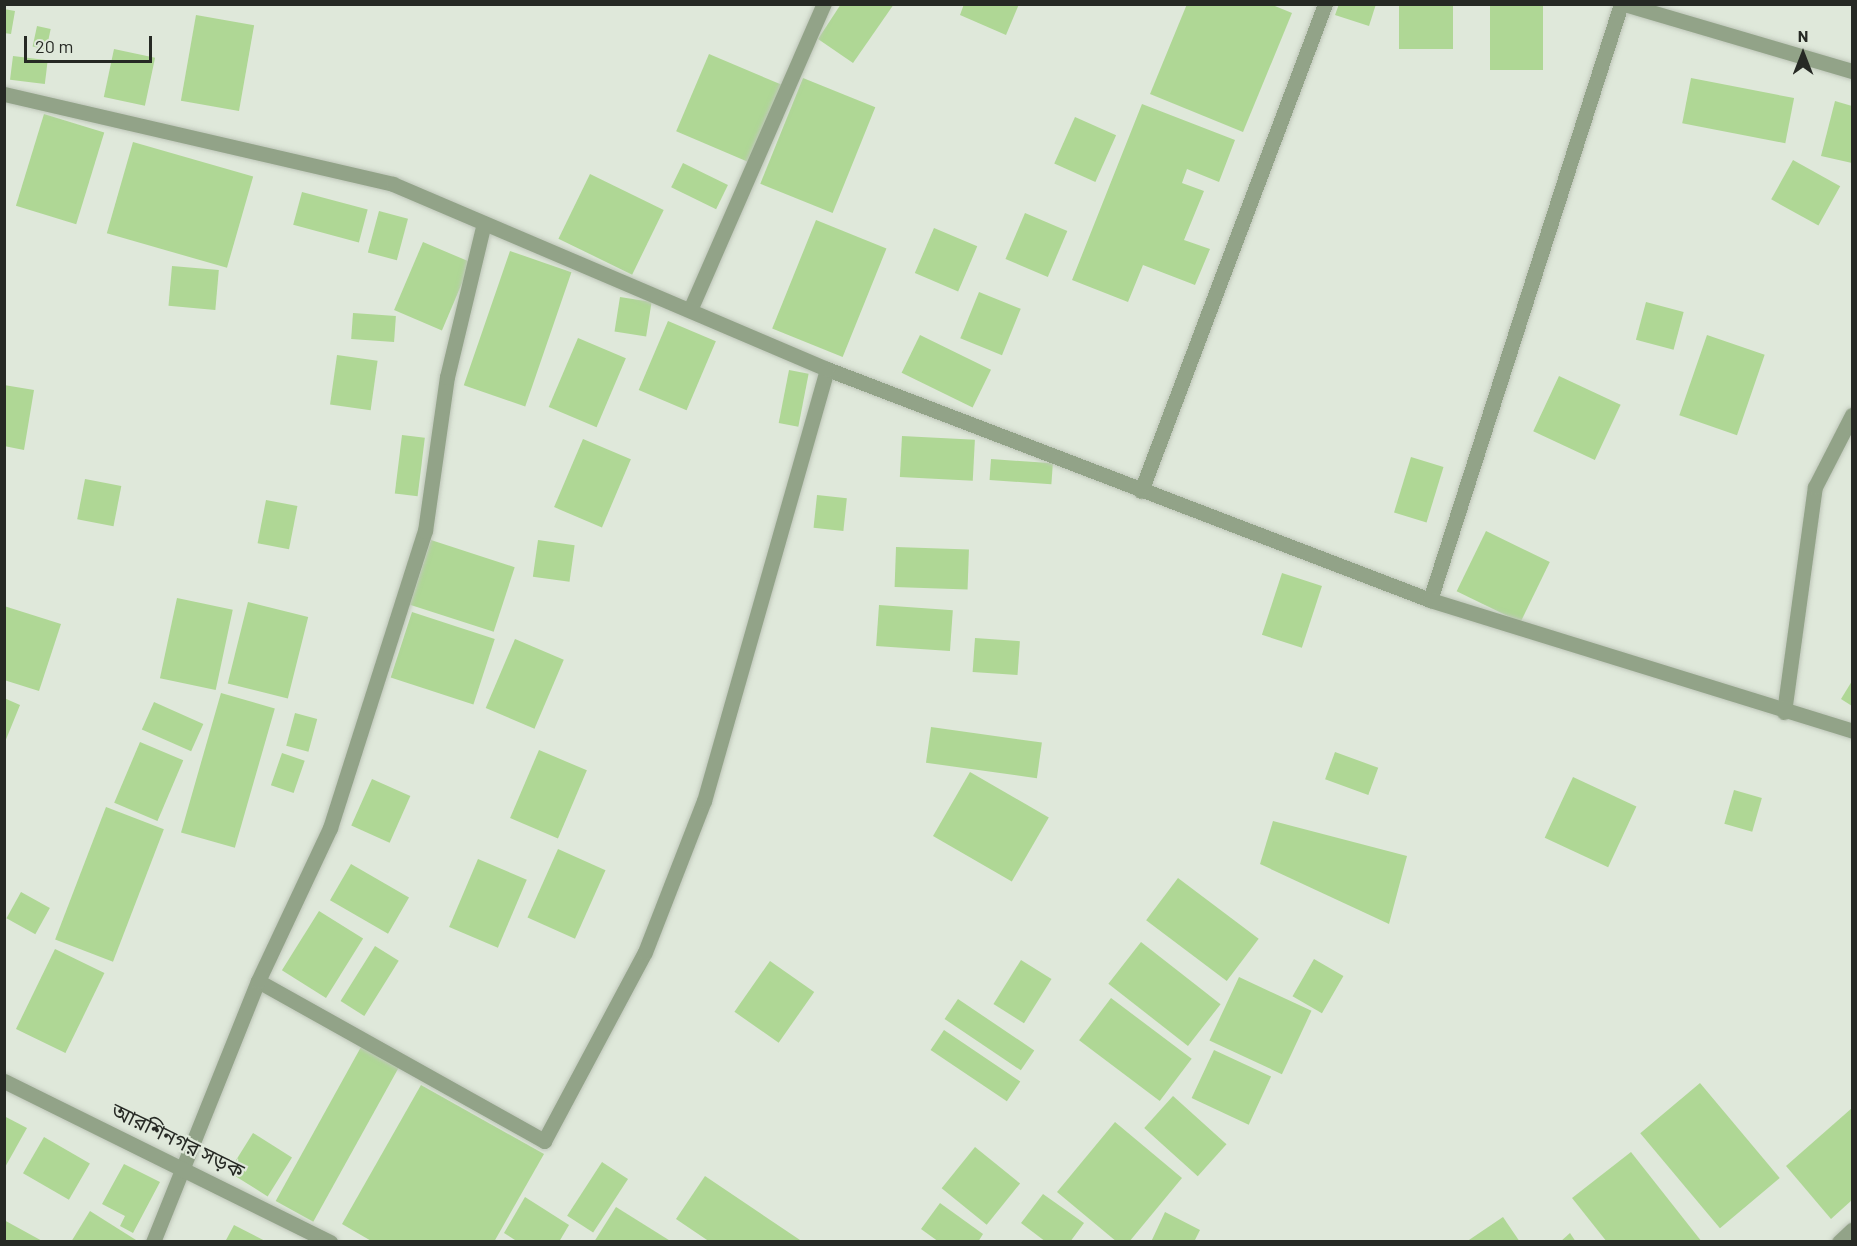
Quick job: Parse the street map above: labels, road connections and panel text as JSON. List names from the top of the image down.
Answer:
{
  "streets": {
    "street": ["আরশিনগর সড়ক"]
  },
  "scale_bar": "20 m",
  "north": "top"
}
